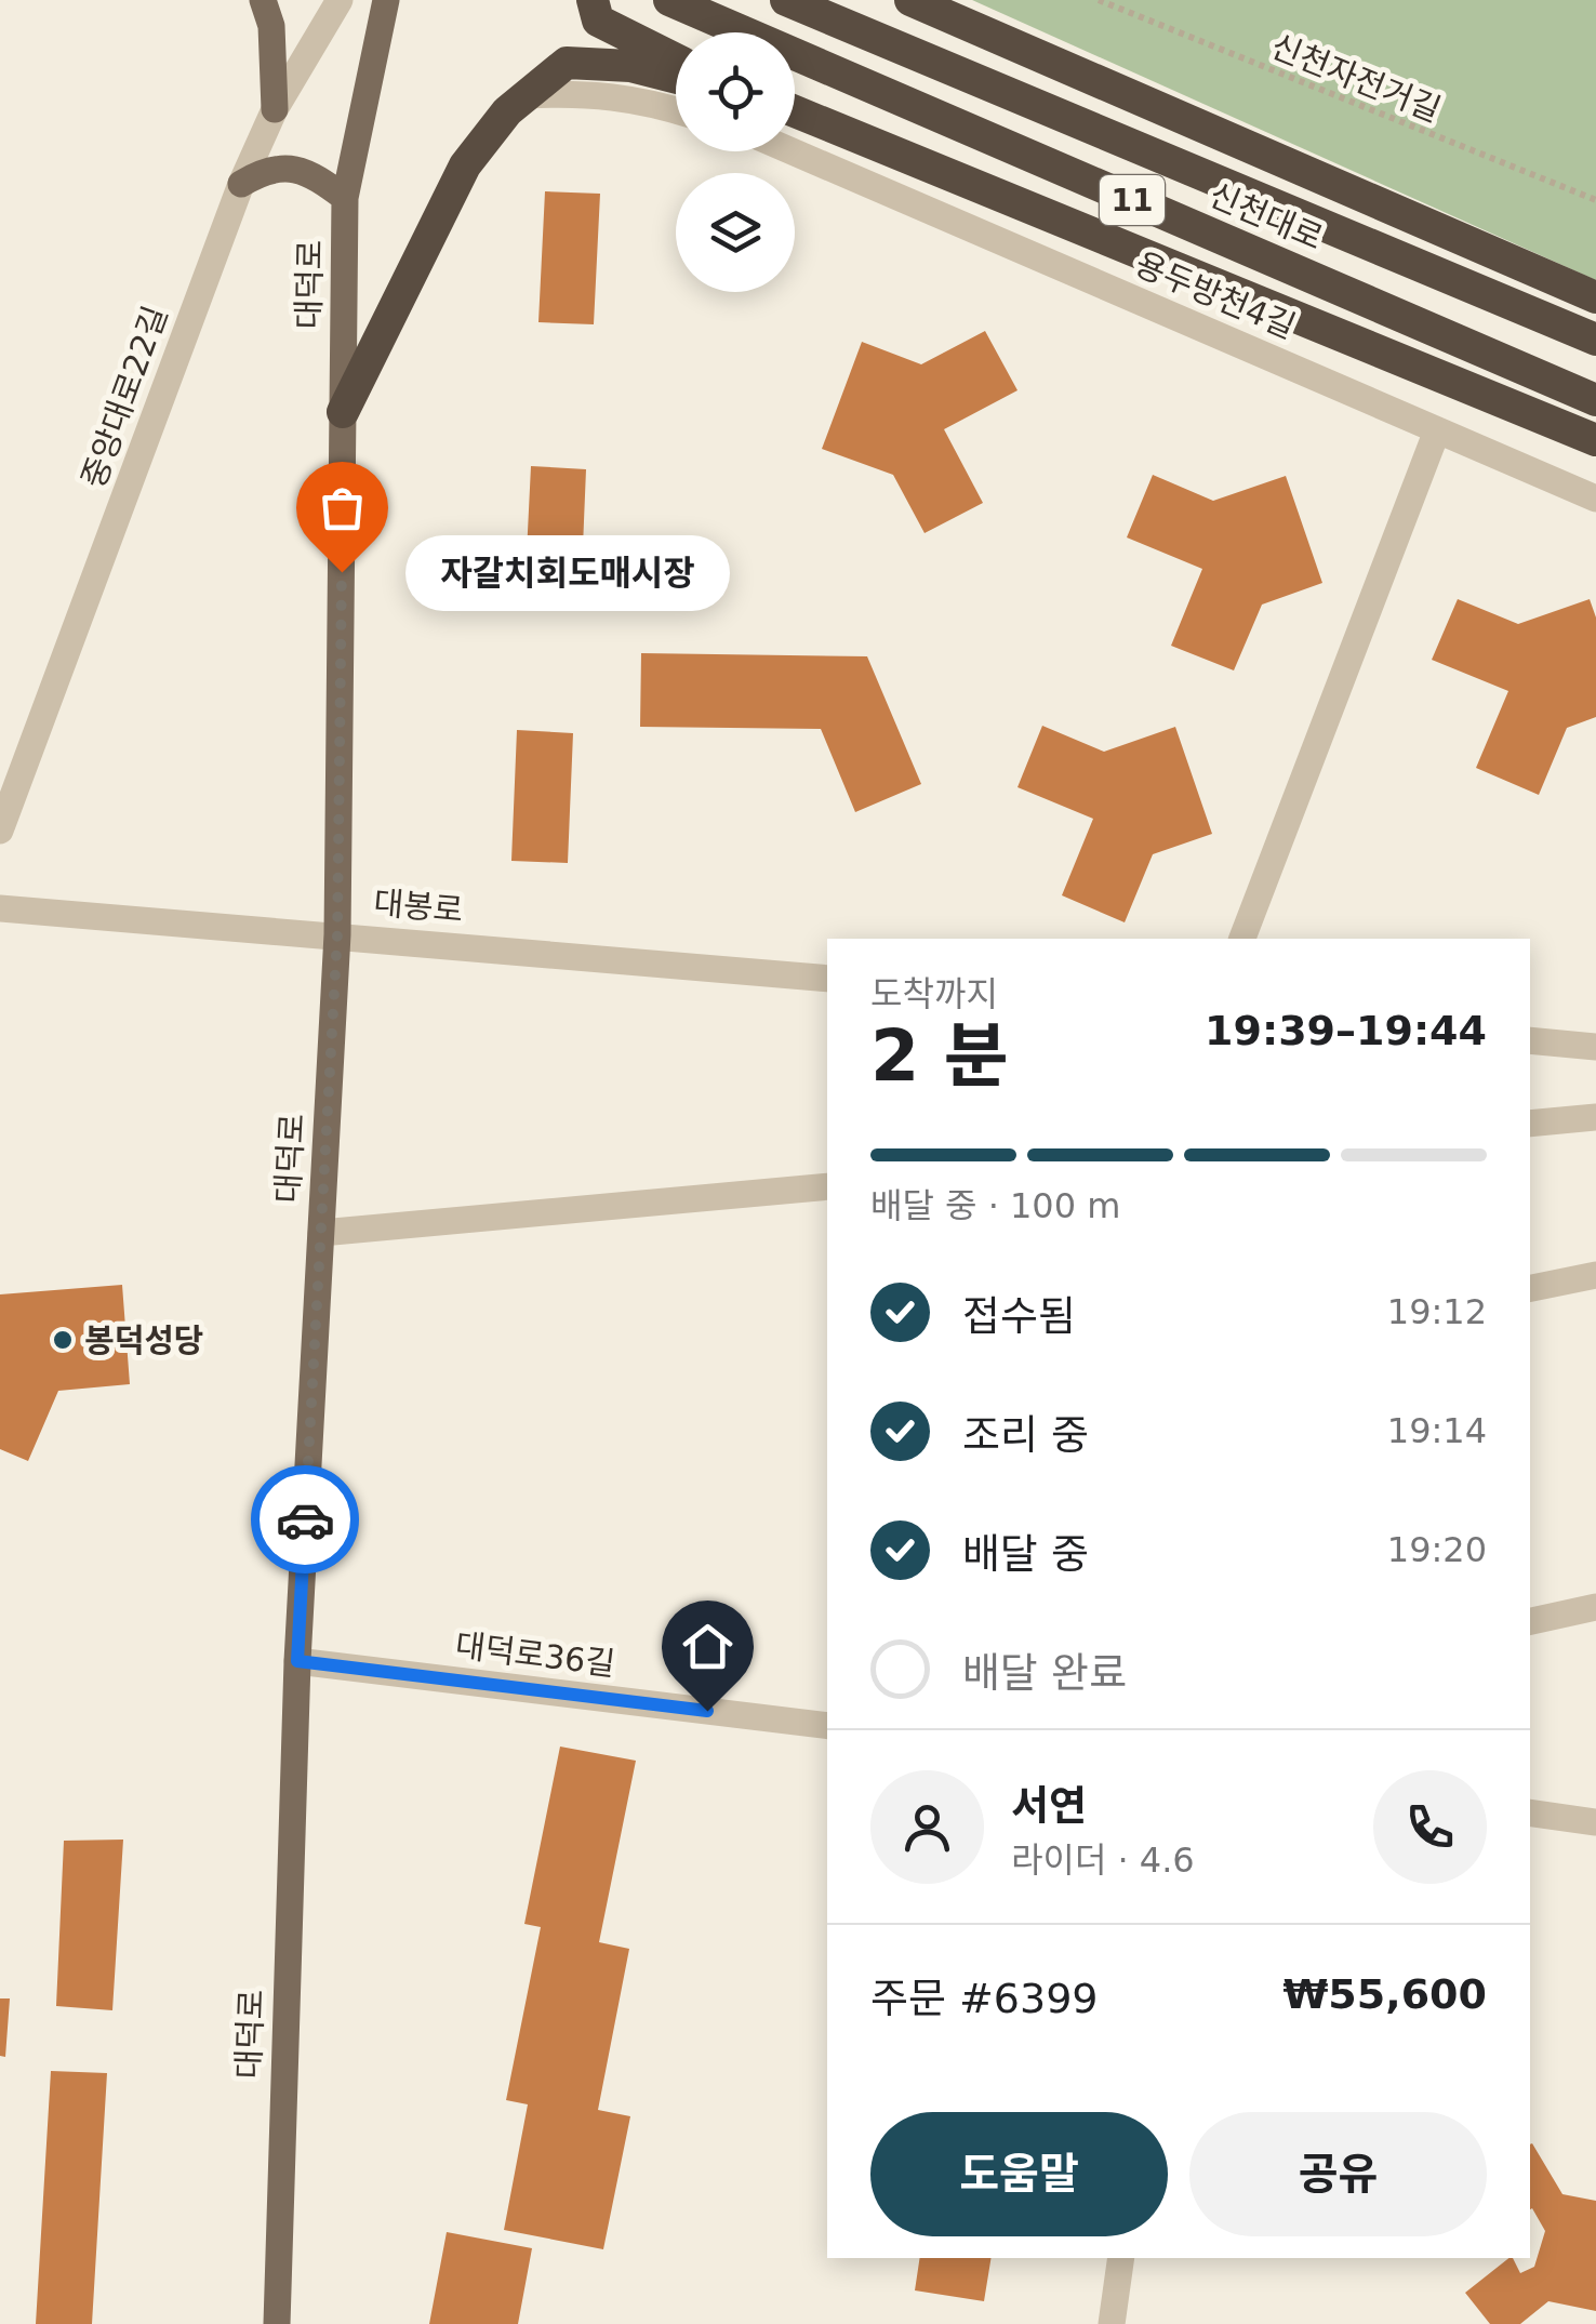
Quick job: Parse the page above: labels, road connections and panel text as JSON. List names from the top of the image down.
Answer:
{
  "streets": {
    "highway": ["11", "신천대로"],
    "main road": ["대덕로"],
    "street": [
      "용두방천4길",
      "중앙대로22길",
      "대봉로",
      "대덕로36길"
    ],
    "path": ["신천자전거길"]
  },
  "crossings": [
    ["대덕로", "대봉로"],
    ["대덕로", "대덕로36길"]
  ],
  "places": ["자갈치회도매시장", "봉덕성당"],
  "page": {
    "bubble": "자갈치회도매시장",
    "heading": ["2 분", "도착까지", "19:39–19:44"],
    "panel": [
      "서연",
      "라이더 · 4.6",
      "주문 #6399",
      "₩55,600"
    ],
    "bar": "배달 중 · 100 m",
    "list": [
      ["접수됨", "19:12"],
      ["조리 중", "19:14"],
      ["배달 중", "19:20"],
      "배달 완료"
    ],
    "buttons": ["도움말", "공유"]
  }
}
